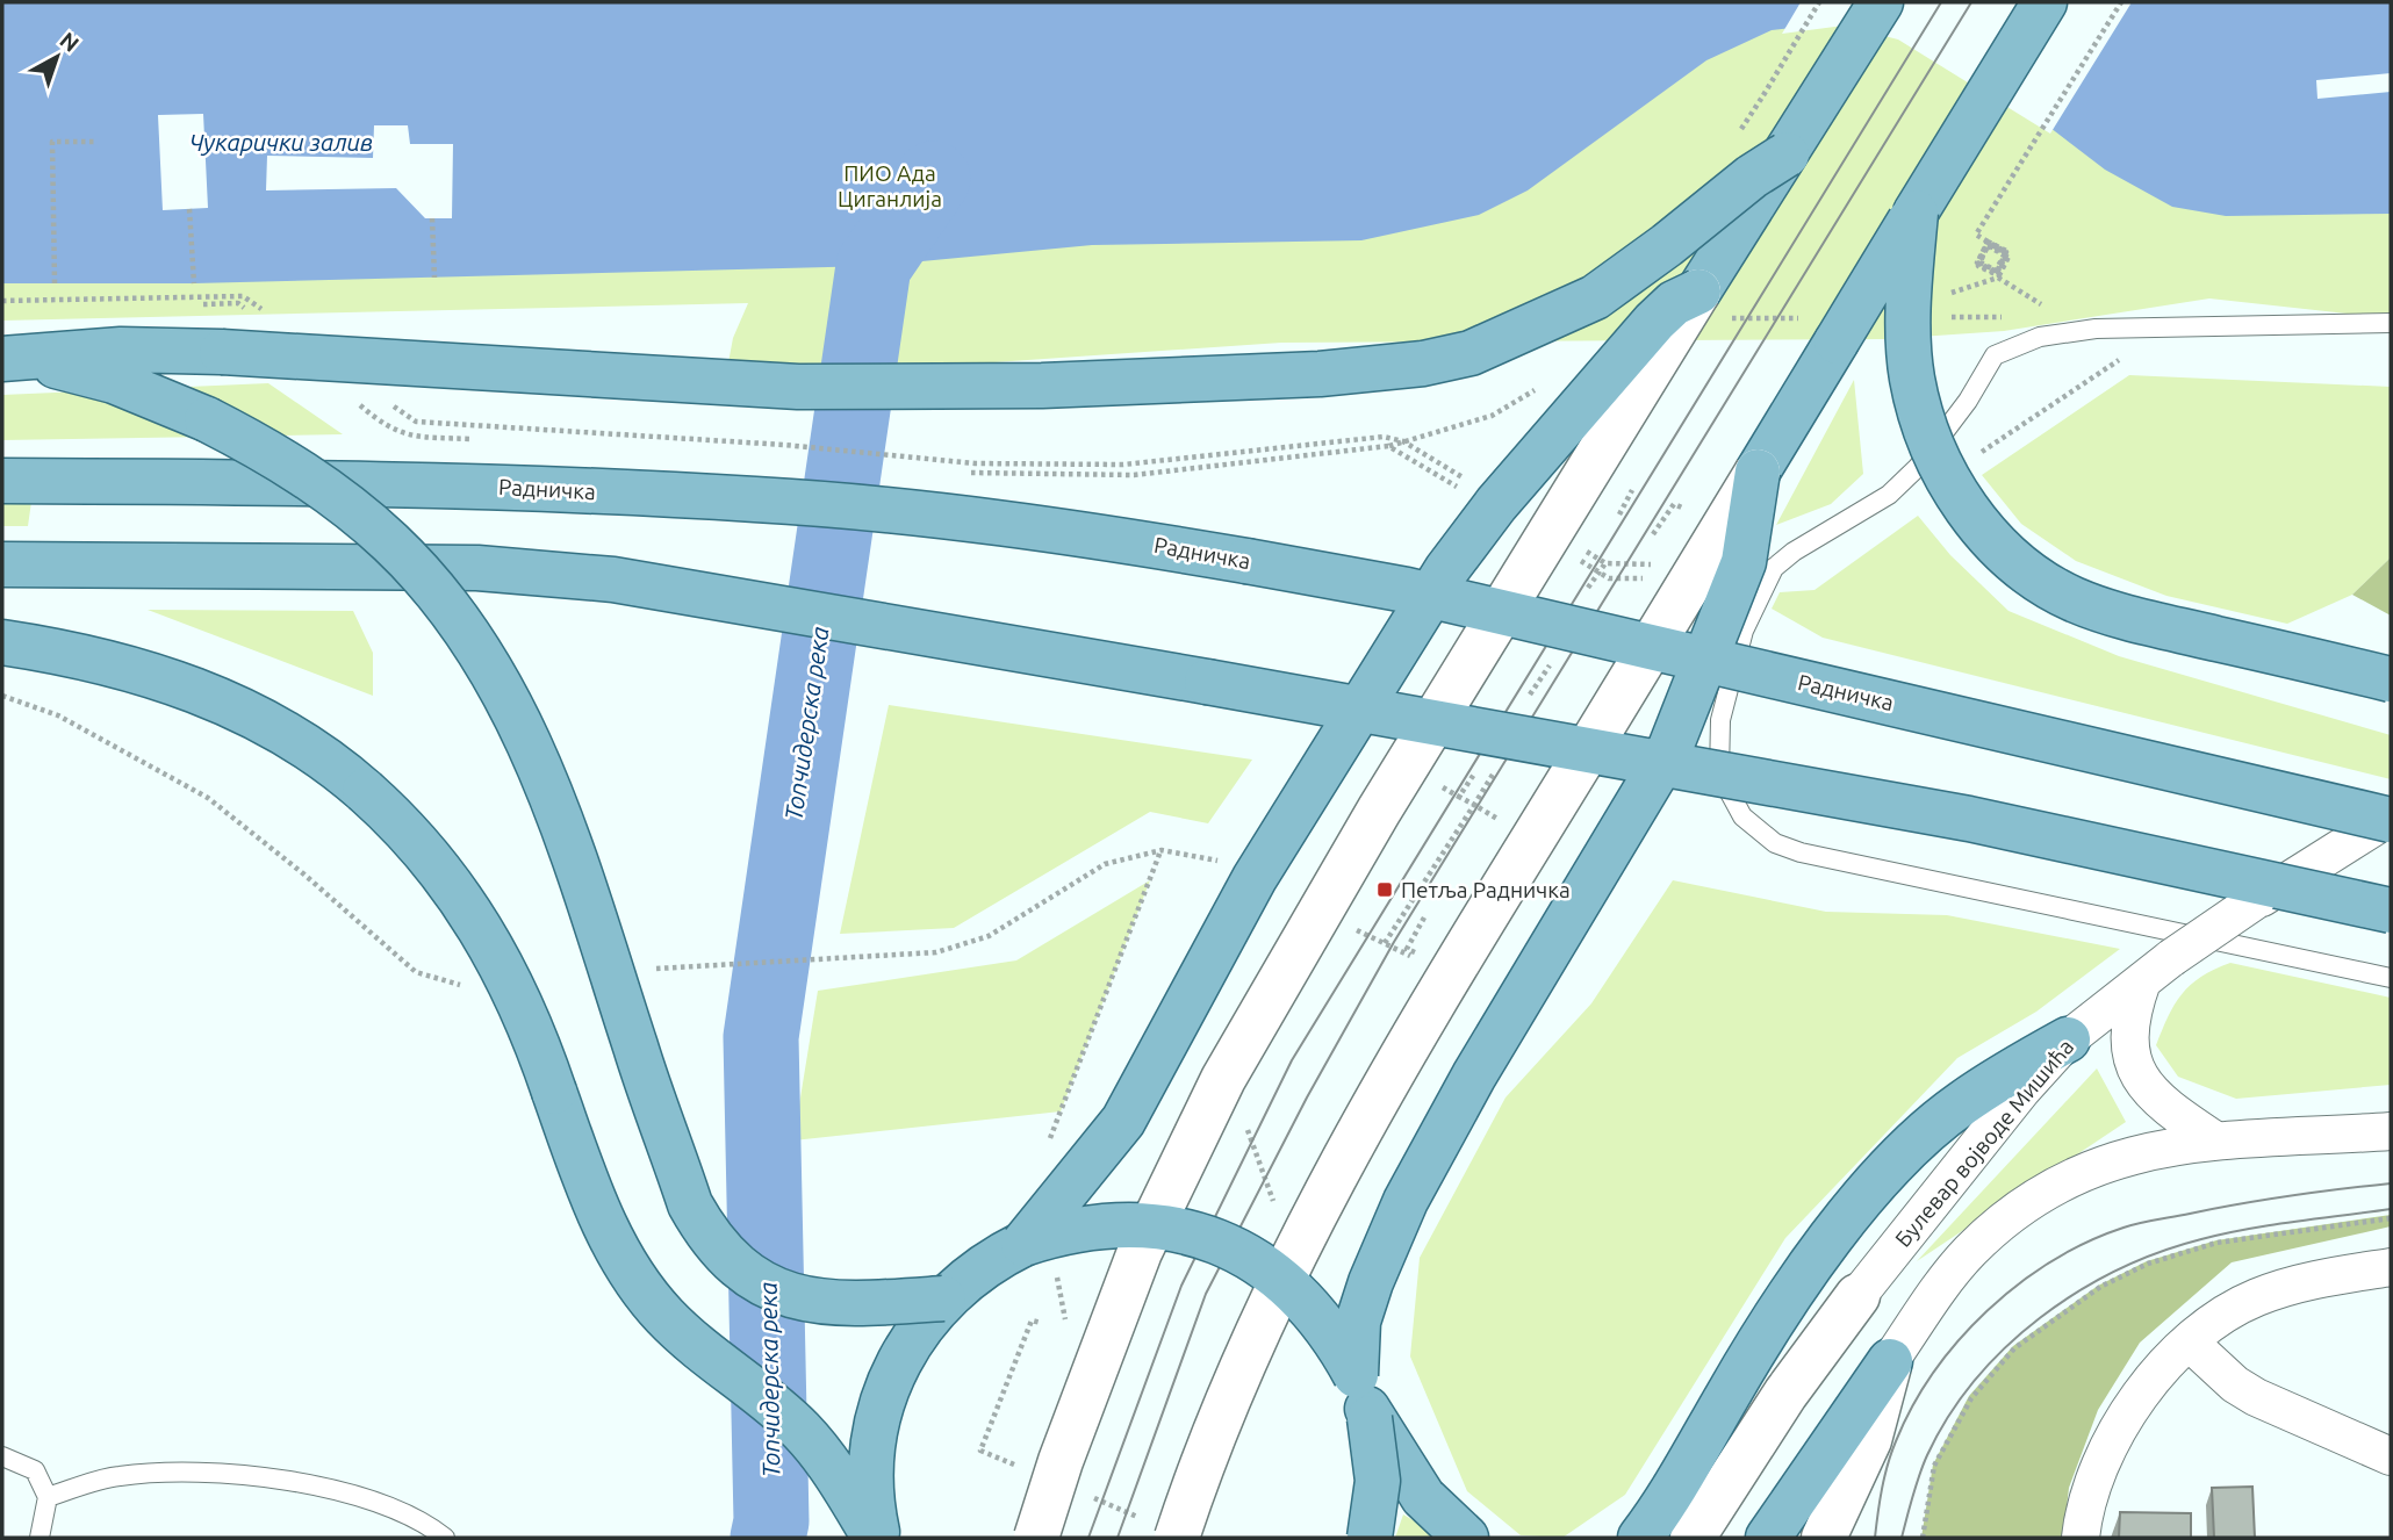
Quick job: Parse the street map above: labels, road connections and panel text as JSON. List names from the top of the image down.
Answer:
{
  "streets": {
    "main road": ["Радничка"],
    "street": ["Булевар војводе Мишића"]
  },
  "crossings": [
    ["Радничка", "Булевар војводе Мишића"]
  ],
  "water": ["Чукарички залив", "Топчидерска река"],
  "parks": ["ПИО Ада Циганлија"],
  "places": {
    "transit": ["Петља Радничка"]
  },
  "north": "top right"
}
